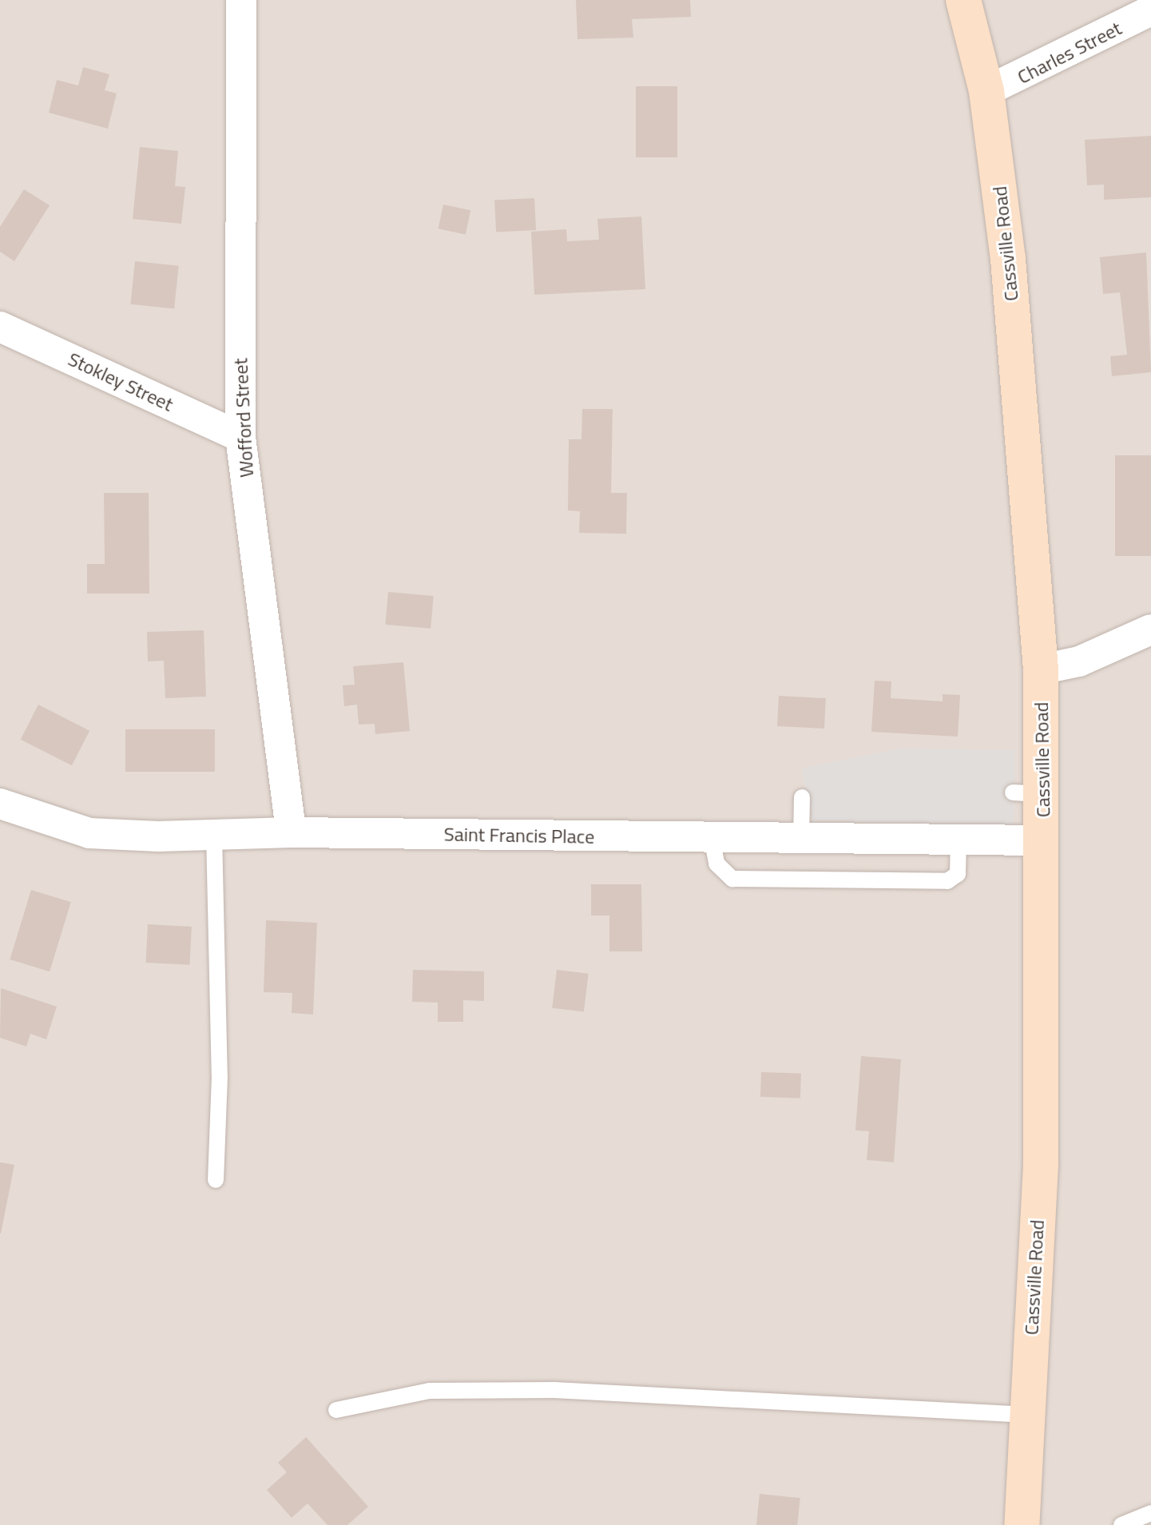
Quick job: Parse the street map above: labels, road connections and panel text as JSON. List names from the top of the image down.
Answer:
{
  "streets": {
    "main road": ["Cassville Road"],
    "street": [
      "Charles Street",
      "Stokley Street",
      "Wofford Street",
      "Saint Francis Place"
    ]
  },
  "crossings": [
    ["Charles Street", "Cassville Road"],
    ["Cassville Road", "Saint Francis Place"],
    ["Stokley Street", "Wofford Street"],
    ["Wofford Street", "Saint Francis Place"]
  ]
}
